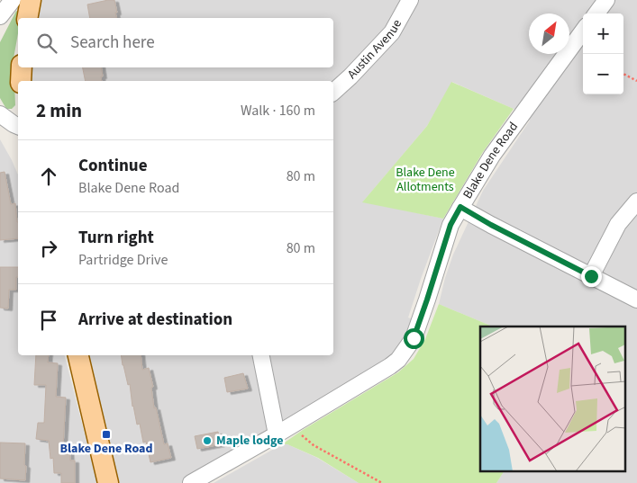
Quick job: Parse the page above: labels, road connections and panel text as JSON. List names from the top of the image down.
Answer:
{
  "streets": {
    "street": ["Austin Avenue", "Blake Dene Road"]
  },
  "parks": ["Blake Dene Allotments"],
  "places": {
    "transit": ["Blake Dene Road"],
    "other": ["Maple lodge"]
  },
  "north": "top right",
  "page": {
    "map_buttons": ["+", "−"],
    "search": "Search here",
    "heading": ["2 min", "Walk · 160 m"],
    "list": [
      ["Continue", "Blake Dene Road", "80 m"],
      ["Turn right", "Partridge Drive", "80 m"],
      "Arrive at destination"
    ]
  }
}
